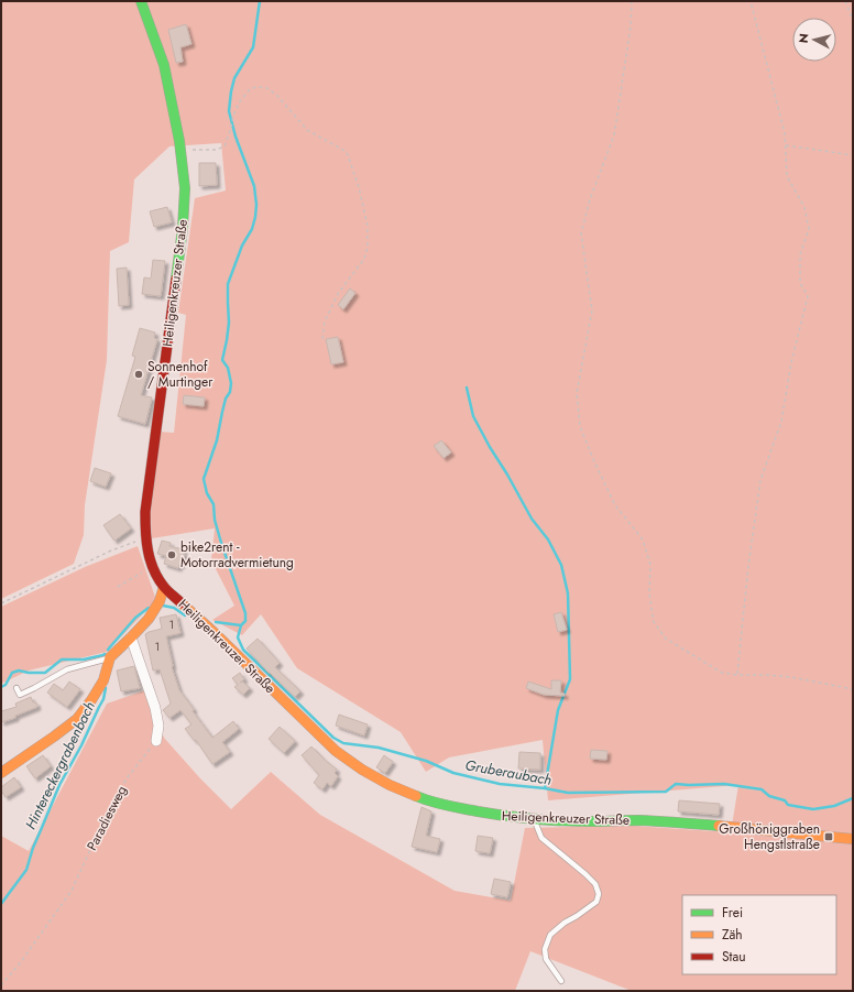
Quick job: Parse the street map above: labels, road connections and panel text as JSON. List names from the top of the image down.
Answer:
{
  "streets": {
    "street": ["Heiligenkreuzer Straße"],
    "path": ["Paradiesweg"]
  },
  "water": ["Hintereckergrabenbach", "Gruberaubach"],
  "places": {
    "other": ["Sonnenhof / Murtinger", "bike2rent - Motorradvermietung"],
    "transit": ["Großhöniggraben Hengstlstraße"]
  },
  "house_numbers": ["1", "1"],
  "legend": ["Frei", "Zäh", "Stau"],
  "north": "left"
}
